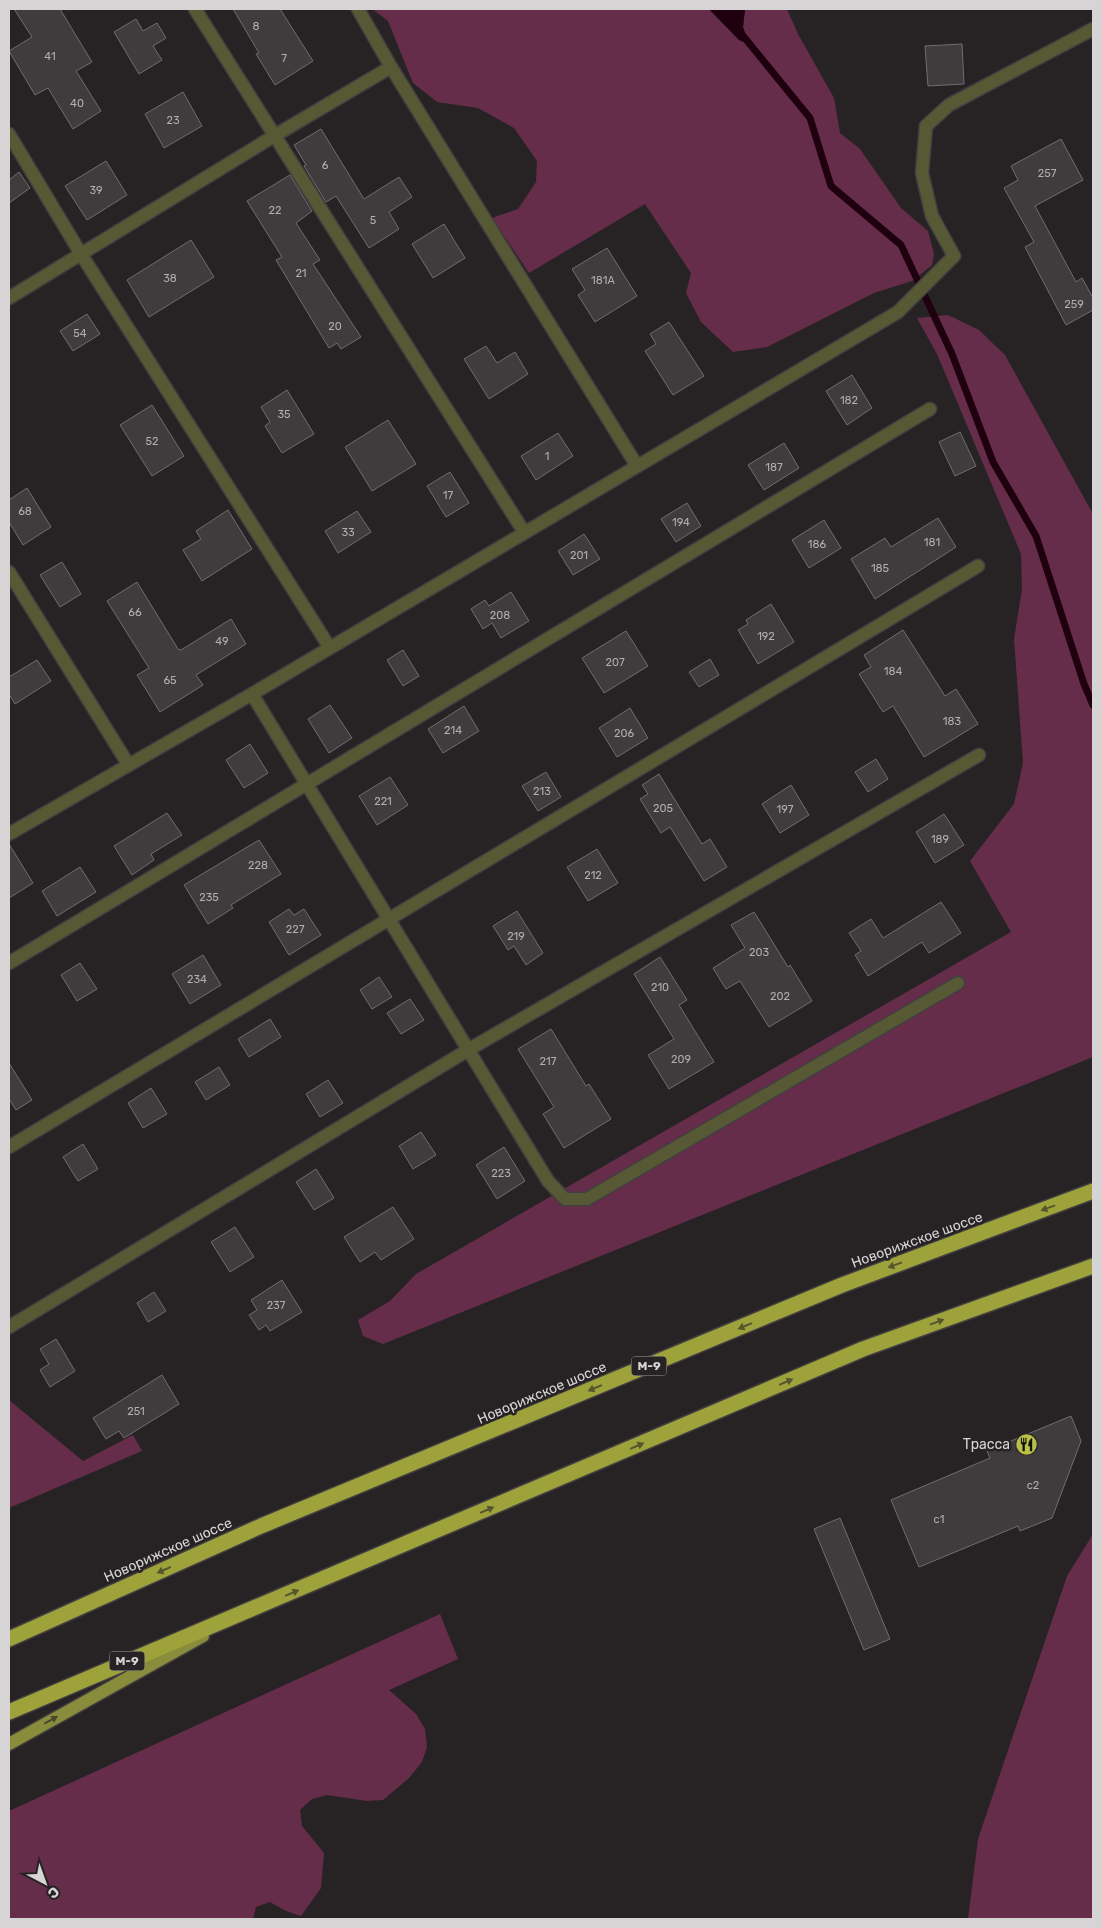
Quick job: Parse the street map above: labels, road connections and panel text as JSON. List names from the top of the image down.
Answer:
{
  "streets": {
    "highway": ["Новорижское шоссе", "М-9"]
  },
  "places": {
    "restaurant": ["Трасса"]
  },
  "house_numbers": [
    "8",
    "41",
    "7",
    "40",
    "23",
    "6",
    "257",
    "39",
    "22",
    "5",
    "21",
    "38",
    "181А",
    "259",
    "20",
    "54",
    "182",
    "35",
    "52",
    "1",
    "187",
    "17",
    "68",
    "194",
    "33",
    "181",
    "186",
    "201",
    "185",
    "66",
    "208",
    "192",
    "49",
    "207",
    "184",
    "65",
    "183",
    "214",
    "206",
    "213",
    "221",
    "205",
    "197",
    "189",
    "228",
    "212",
    "235",
    "227",
    "219",
    "203",
    "234",
    "210",
    "202",
    "209",
    "217",
    "223",
    "237",
    "251",
    "с2",
    "с1"
  ],
  "north": "bottom right"
}
